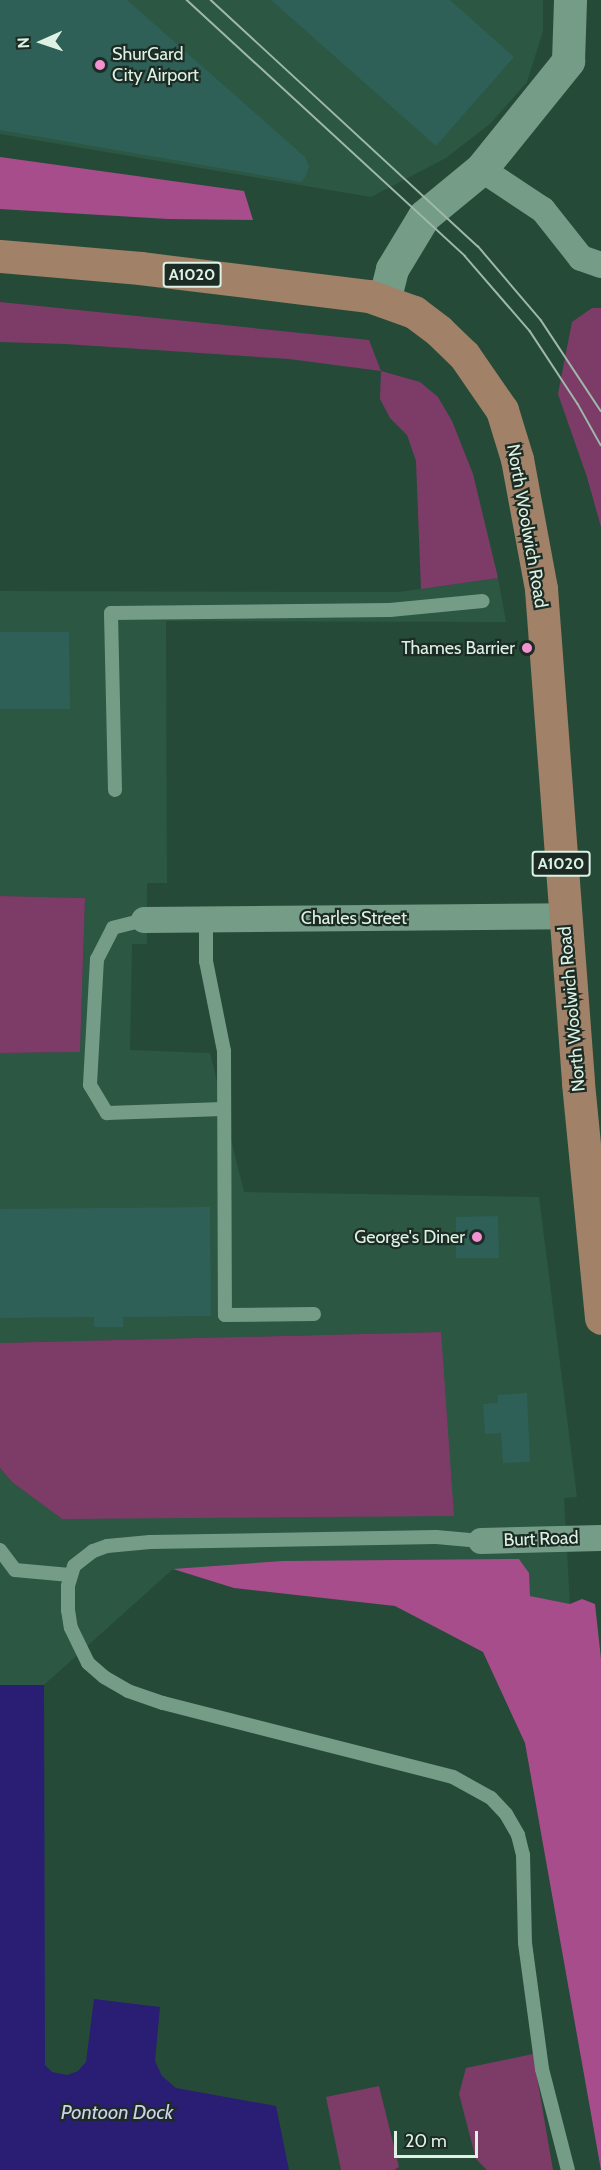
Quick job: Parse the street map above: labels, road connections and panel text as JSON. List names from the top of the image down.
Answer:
{
  "streets": {
    "main road": ["A1020", "North Woolwich Road"],
    "street": ["Charles Street", "Burt Road"]
  },
  "crossings": [
    ["A1020", "North Woolwich Road"],
    ["North Woolwich Road", "Charles Street"]
  ],
  "water": ["Pontoon Dock"],
  "places": ["ShurGard City Airport", "Thames Barrier", "George's Diner"],
  "scale_bar": "20 m",
  "north": "left"
}
